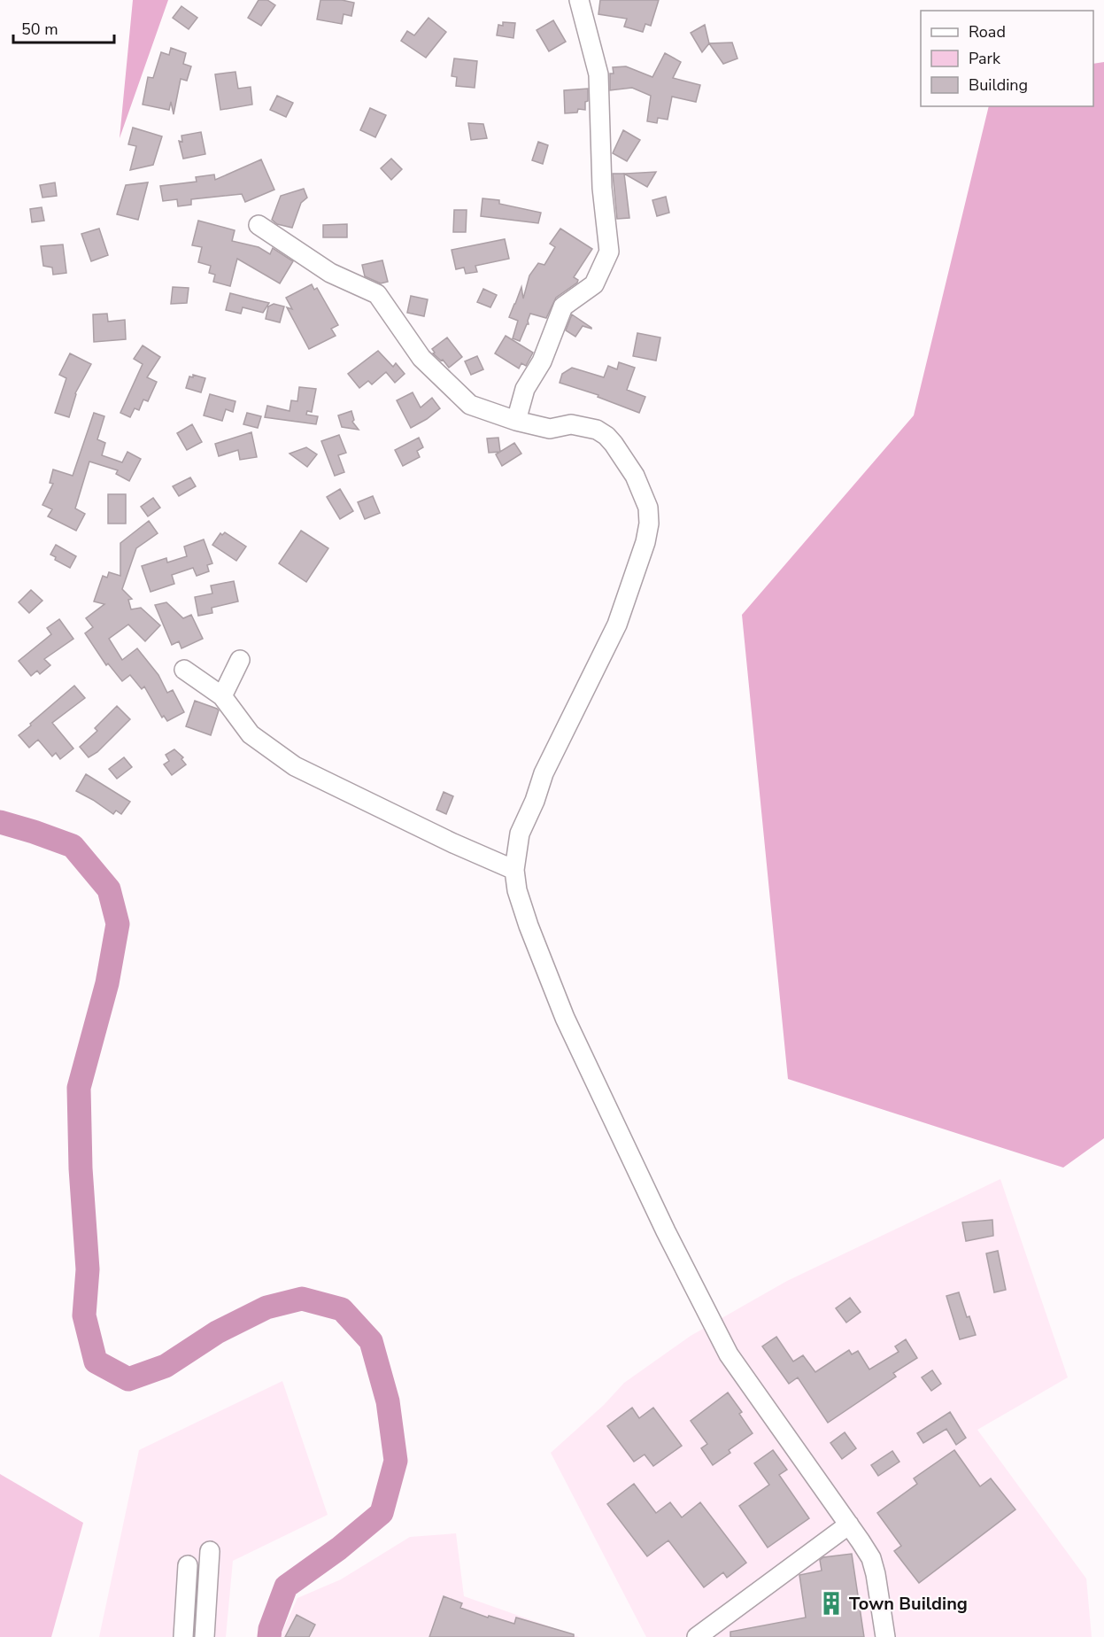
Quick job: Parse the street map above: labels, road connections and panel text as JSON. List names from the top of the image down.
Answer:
{
  "places": {
    "building": ["Town Building"]
  },
  "legend": ["Road", "Park", "Building"],
  "scale_bar": "50 m"
}
